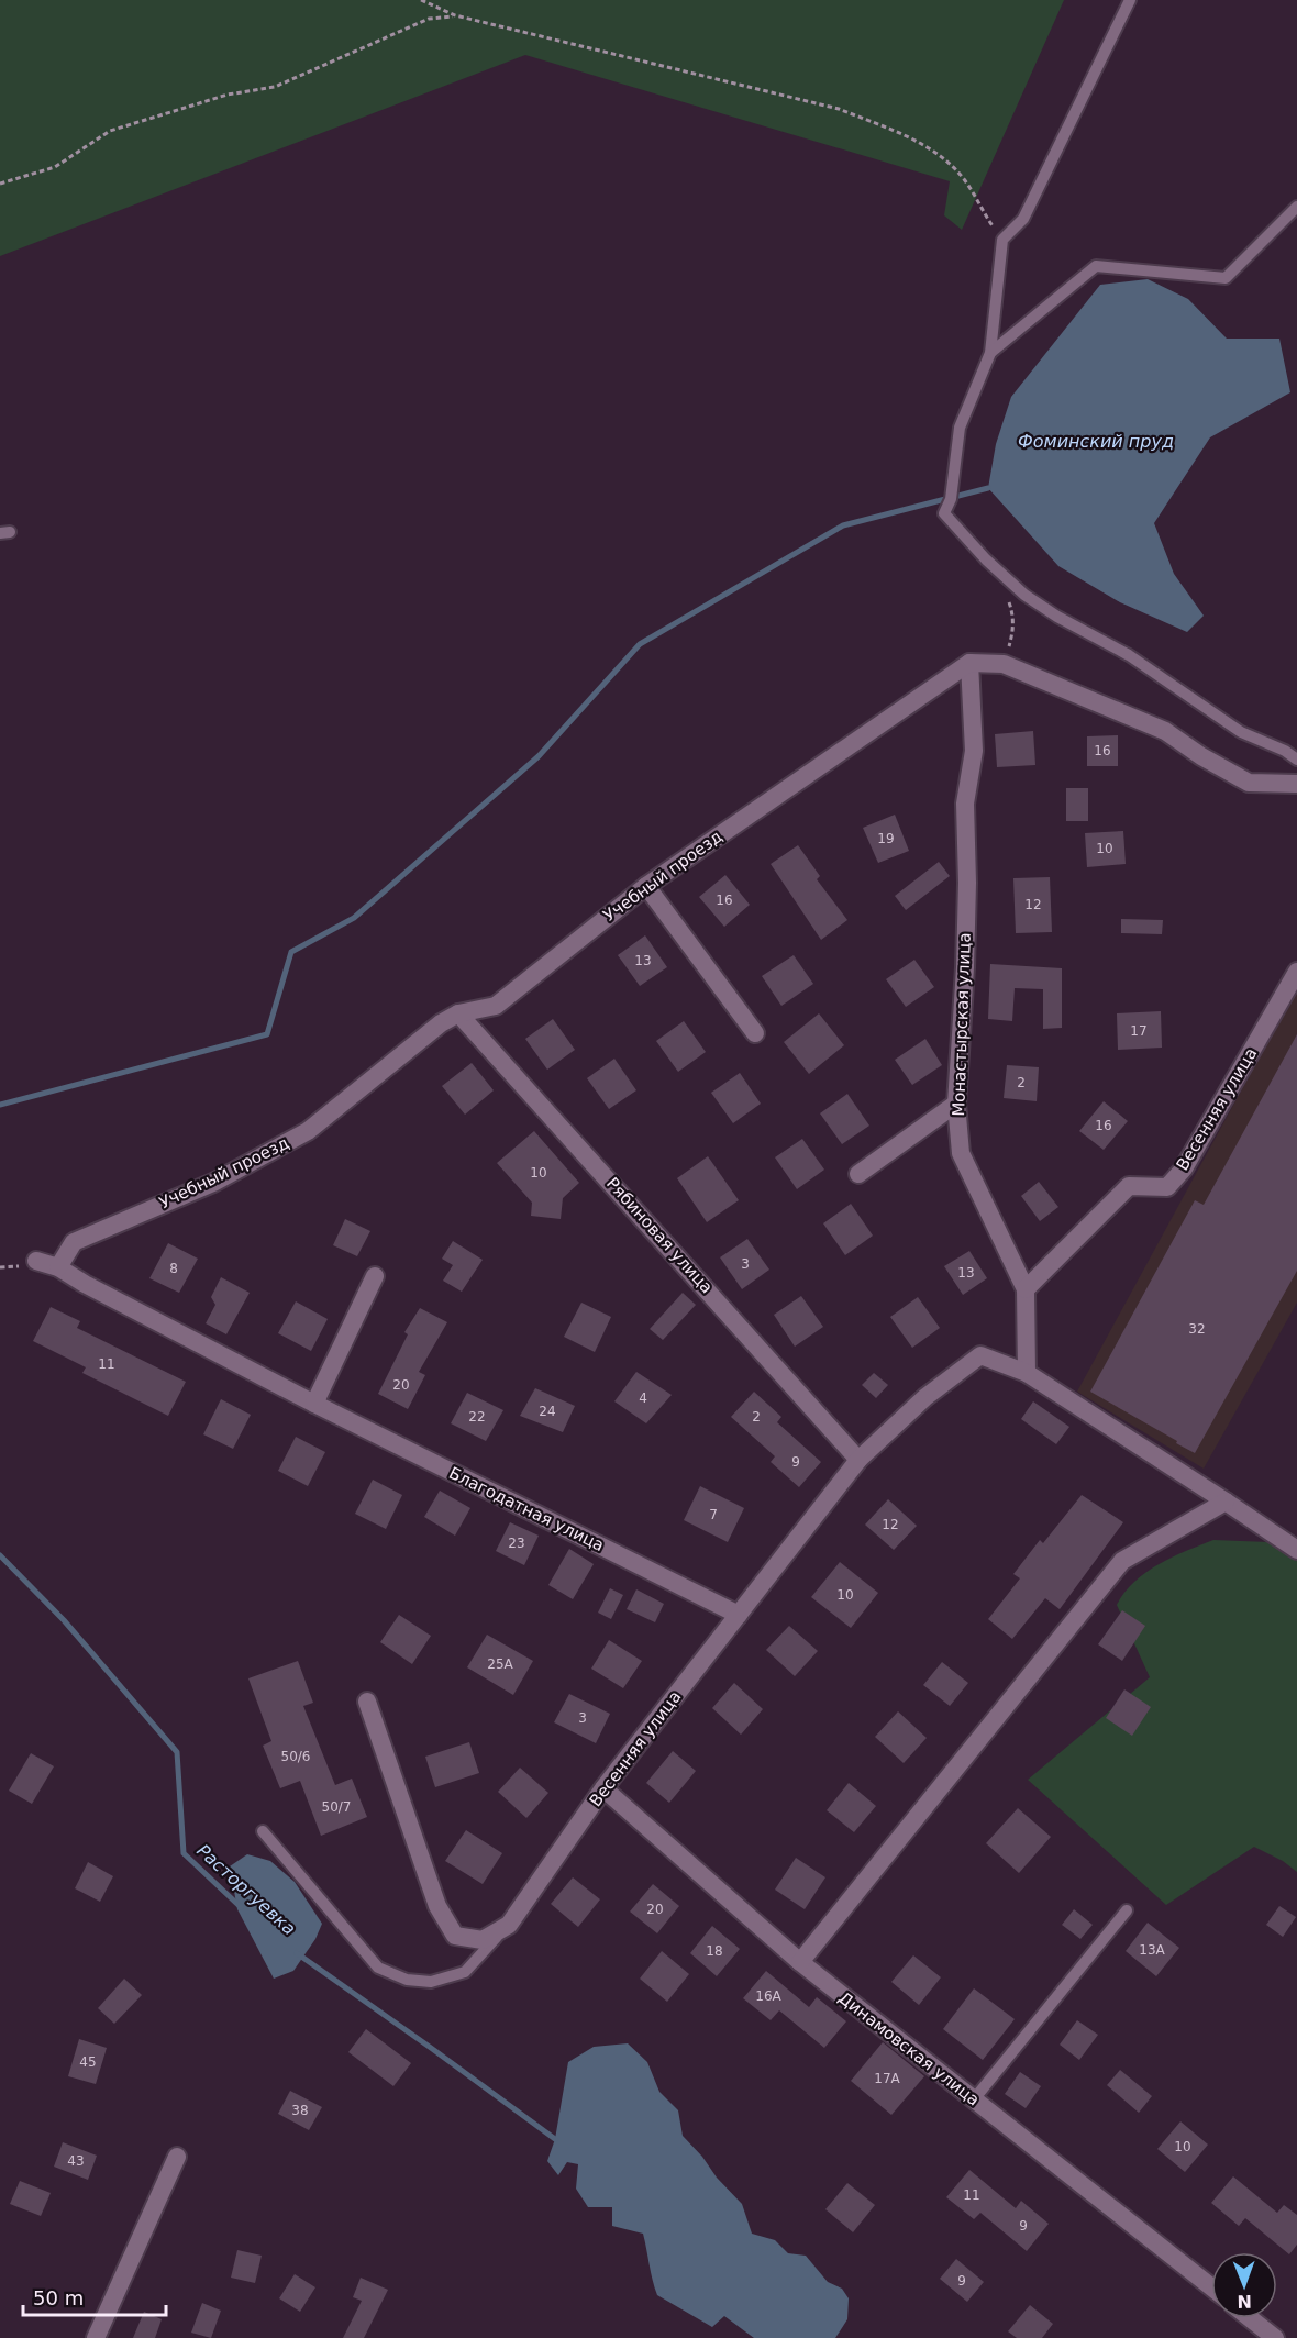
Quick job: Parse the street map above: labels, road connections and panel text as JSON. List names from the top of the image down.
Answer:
{
  "streets": {
    "street": [
      "Учебный проезд",
      "Монастырская улица",
      "Весенняя улица",
      "Рябиновая улица",
      "Благодатная улица",
      "Динамовская улица"
    ]
  },
  "crossings": [
    ["Учебный проезд", "Монастырская улица"],
    ["Учебный проезд", "Рябиновая улица"],
    ["Учебный проезд", "Благодатная улица"],
    ["Монастырская улица", "Весенняя улица"],
    ["Весенняя улица", "Рябиновая улица"],
    ["Весенняя улица", "Благодатная улица"],
    ["Весенняя улица", "Динамовская улица"]
  ],
  "water": ["Фоминский пруд", "Расторгуевка"],
  "house_numbers": [
    "16",
    "19",
    "10",
    "16",
    "12",
    "13",
    "17",
    "2",
    "16",
    "10",
    "3",
    "8",
    "13",
    "32",
    "11",
    "20",
    "4",
    "24",
    "22",
    "2",
    "9",
    "7",
    "12",
    "23",
    "10",
    "25А",
    "3",
    "50/6",
    "50/7",
    "20",
    "13А",
    "18",
    "16А",
    "45",
    "17А",
    "38",
    "10",
    "43",
    "11",
    "9",
    "9"
  ],
  "scale_bar": "50 m",
  "north": "bottom"
}
